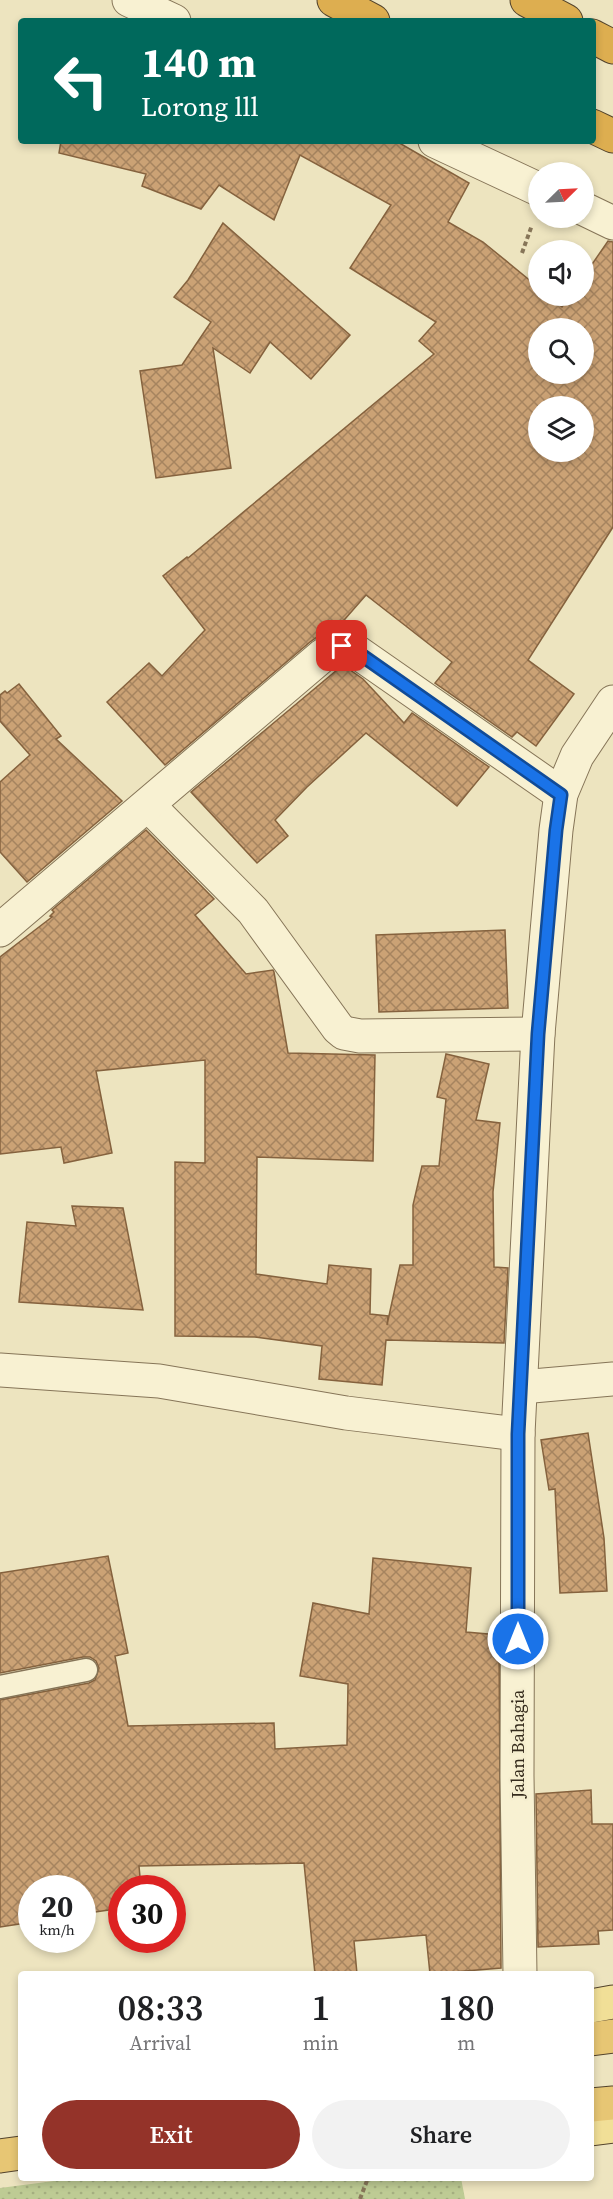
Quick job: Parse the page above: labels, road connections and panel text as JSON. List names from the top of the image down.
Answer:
{
  "streets": {
    "street": ["Jalan Bahagia"]
  },
  "north": "top right",
  "page": {
    "turn": ["140 m", "Lorong lll"],
    "speed": "20 km/h",
    "limit": "30",
    "eta": [
      "08:33",
      "Arrival",
      "1",
      "min",
      "180",
      "m"
    ],
    "buttons": ["Exit", "Share"]
  }
}
